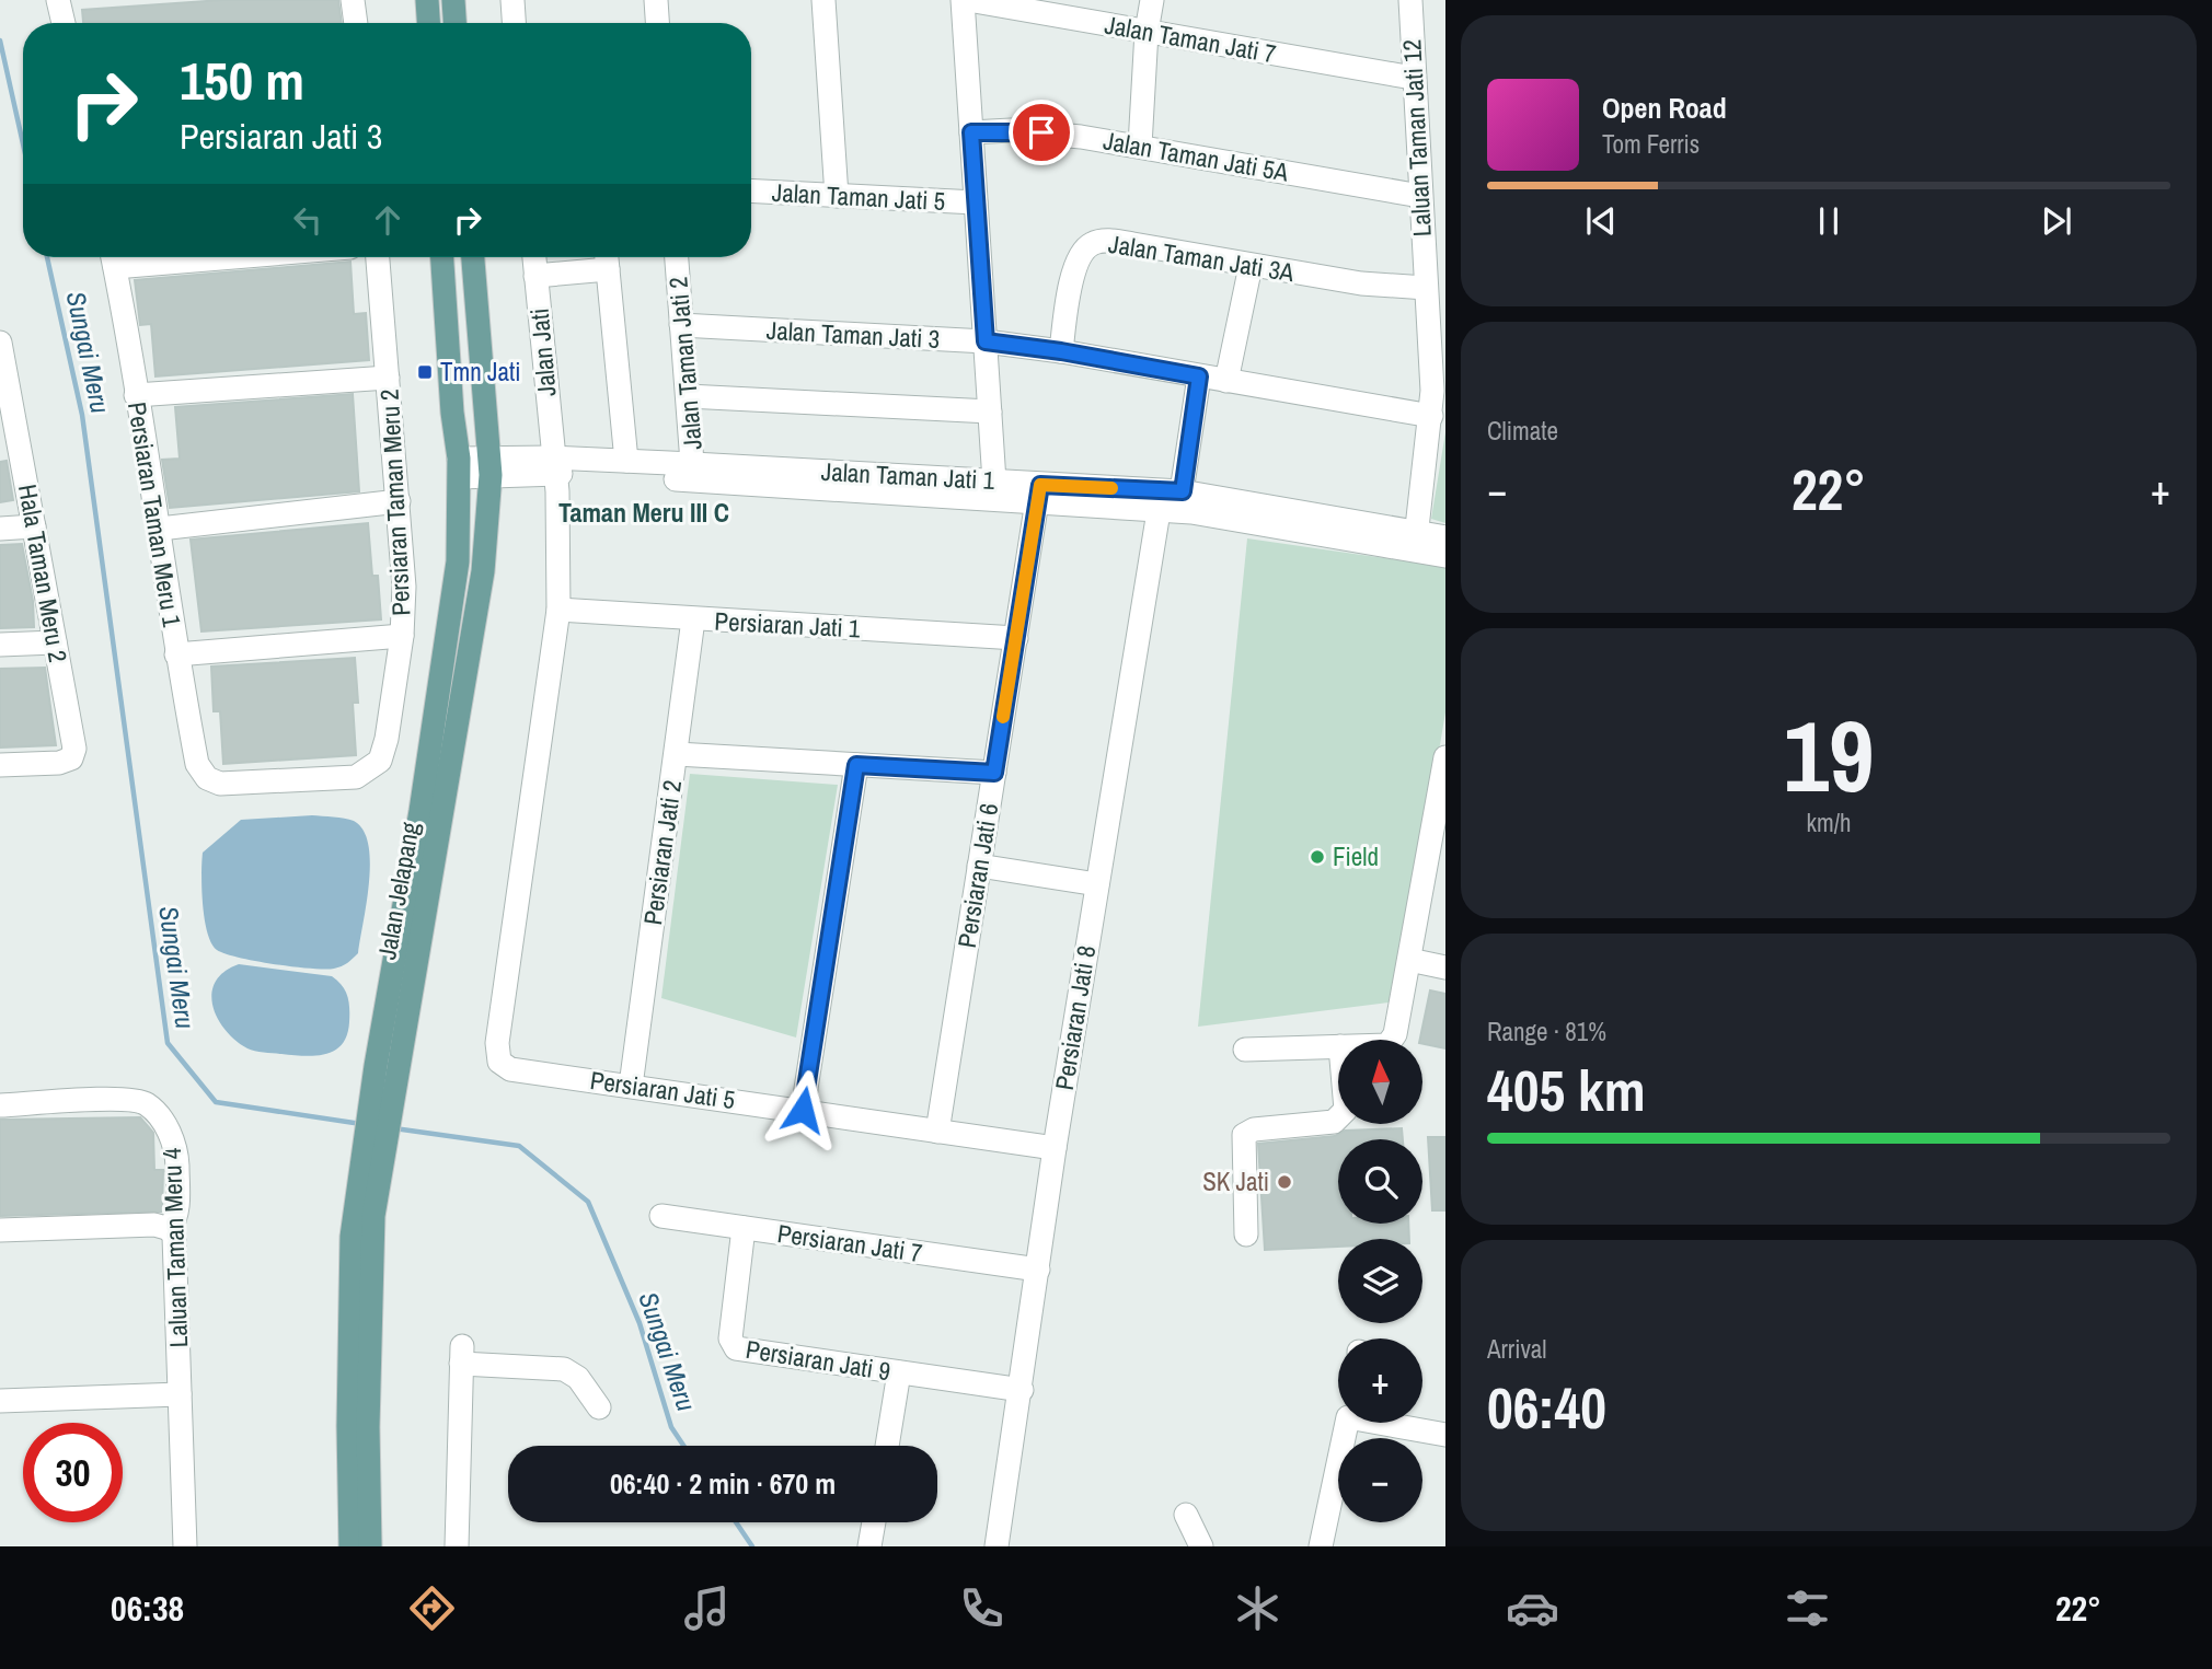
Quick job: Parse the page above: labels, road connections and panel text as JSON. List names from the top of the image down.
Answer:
{
  "streets": {
    "main road": ["Jalan Jelapang"],
    "street": [
      "Jalan Taman Jati 7",
      "Laluan Taman Jati 12",
      "Jalan Taman Jati 5A",
      "Jalan Taman Jati 5",
      "Jalan Taman Jati 3A",
      "Jalan Taman Jati 3",
      "Jalan Jati",
      "Jalan Taman Jati 2",
      "Jalan Taman Jati 1",
      "Persiaran Taman Meru 2",
      "Persiaran Taman Meru 1",
      "Hala Taman Meru 2",
      "Persiaran Jati 1",
      "Persiaran Jati 2",
      "Persiaran Jati 6",
      "Persiaran Jati 8",
      "Persiaran Jati 5",
      "Persiaran Jati 7",
      "Laluan Taman Meru 4",
      "Persiaran Jati 9"
    ]
  },
  "crossings": [
    ["Jalan Taman Jati 7", "Laluan Taman Jati 12"],
    ["Laluan Taman Jati 12", "Jalan Taman Jati 5A"],
    ["Laluan Taman Jati 12", "Jalan Taman Jati 3A"],
    ["Laluan Taman Jati 12", "Jalan Taman Jati 3"],
    ["Laluan Taman Jati 12", "Jalan Taman Jati 1"],
    ["Jalan Taman Jati 3A", "Jalan Taman Jati 3"],
    ["Jalan Taman Jati 3", "Jalan Taman Jati 2"],
    ["Jalan Taman Jati 3", "Persiaran Jati 8"],
    ["Jalan Jati", "Jalan Taman Jati 1"],
    ["Jalan Jati", "Persiaran Jati 1"],
    ["Jalan Jati", "Persiaran Jati 5"],
    ["Jalan Taman Jati 2", "Jalan Taman Jati 1"],
    ["Jalan Taman Jati 1", "Persiaran Jati 6"],
    ["Jalan Taman Jati 1", "Jalan Jelapang"],
    ["Jalan Taman Jati 1", "Persiaran Jati 8"],
    ["Persiaran Taman Meru 2", "Persiaran Taman Meru 1"],
    ["Persiaran Jati 1", "Persiaran Jati 2"],
    ["Persiaran Jati 1", "Persiaran Jati 6"],
    ["Persiaran Jati 2", "Persiaran Jati 5"],
    ["Persiaran Jati 6", "Persiaran Jati 5"],
    ["Persiaran Jati 8", "Persiaran Jati 5"],
    ["Persiaran Jati 8", "Persiaran Jati 7"],
    ["Persiaran Jati 8", "Persiaran Jati 9"],
    ["Persiaran Jati 7", "Persiaran Jati 9"]
  ],
  "districts": ["Taman Meru III C"],
  "water": ["Sungai Meru"],
  "places": {
    "transit": ["Tmn Jati"],
    "other": ["Field", "SK Jati"]
  },
  "north": "top",
  "page": {
    "turn": ["150 m", "Persiaran Jati 3"],
    "song": ["Open Road", "Tom Ferris"],
    "tile": [
      "Climate",
      ["19", "km/h"],
      ["Range · 81%", "405 km"],
      ["Arrival", "06:40"]
    ],
    "heat": ["−", "22°", "+"],
    "map_buttons": ["+", "−"],
    "limit": "30",
    "trip": "06:40 · 2 min · 670 m",
    "tabs": ["06:38", "22°"]
  }
}
